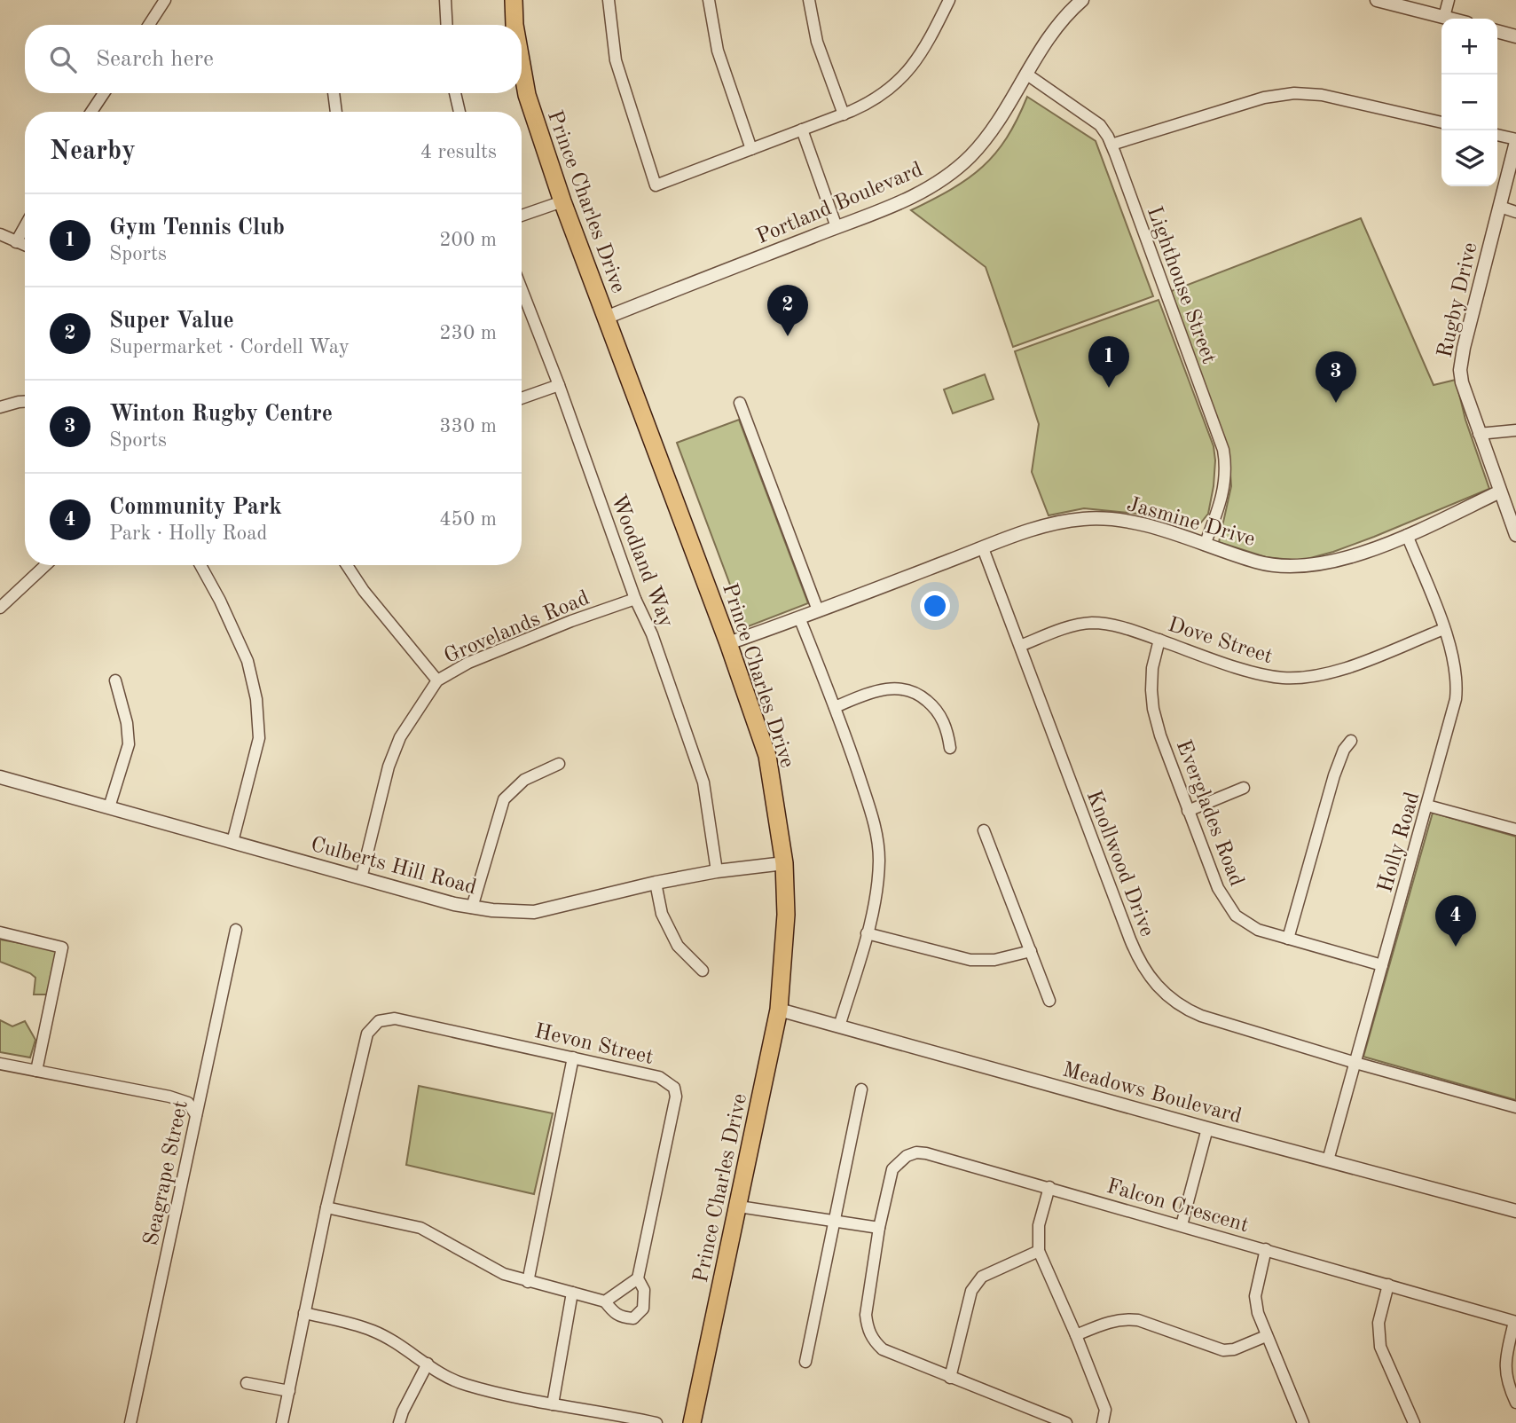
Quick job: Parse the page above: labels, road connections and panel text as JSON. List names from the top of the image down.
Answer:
{
  "streets": {
    "highway": ["Prince Charles Drive"],
    "street": [
      "Portland Boulevard",
      "Lighthouse Street",
      "Rugby Drive",
      "Jasmine Drive",
      "Woodland Way",
      "Grovelands Road",
      "Dove Street",
      "Everglades Road",
      "Holly Road",
      "Knollwood Drive",
      "Culberts Hill Road",
      "Hevon Street",
      "Meadows Boulevard",
      "Seagrape Street",
      "Falcon Crescent"
    ]
  },
  "crossings": [
    ["Prince Charles Drive", "Portland Boulevard"],
    ["Prince Charles Drive", "Jasmine Drive"],
    ["Prince Charles Drive", "Culberts Hill Road"],
    ["Prince Charles Drive", "Meadows Boulevard"],
    ["Portland Boulevard", "Lighthouse Street"],
    ["Lighthouse Street", "Jasmine Drive"],
    ["Rugby Drive", "Jasmine Drive"],
    ["Jasmine Drive", "Holly Road"],
    ["Jasmine Drive", "Knollwood Drive"],
    ["Woodland Way", "Grovelands Road"],
    ["Woodland Way", "Culberts Hill Road"],
    ["Grovelands Road", "Culberts Hill Road"],
    ["Dove Street", "Everglades Road"],
    ["Dove Street", "Holly Road"],
    ["Dove Street", "Knollwood Drive"],
    ["Everglades Road", "Holly Road"],
    ["Holly Road", "Knollwood Drive"],
    ["Holly Road", "Meadows Boulevard"]
  ],
  "page": {
    "map_buttons": ["+", "−"],
    "search": "Search here",
    "heading": ["Nearby", "4 results"],
    "list": [
      {
        "mark": "1",
        "name": "Gym Tennis Club",
        "note": "Sports",
        "value": "200 m"
      },
      {
        "mark": "2",
        "name": "Super Value",
        "note": "Supermarket · Cordell Way",
        "value": "230 m"
      },
      {
        "mark": "3",
        "name": "Winton Rugby Centre",
        "note": "Sports",
        "value": "330 m"
      },
      {
        "mark": "4",
        "name": "Community Park",
        "note": "Park · Holly Road",
        "value": "450 m"
      }
    ],
    "pins": [
      "2",
      "1",
      "3",
      "4"
    ]
  }
}
